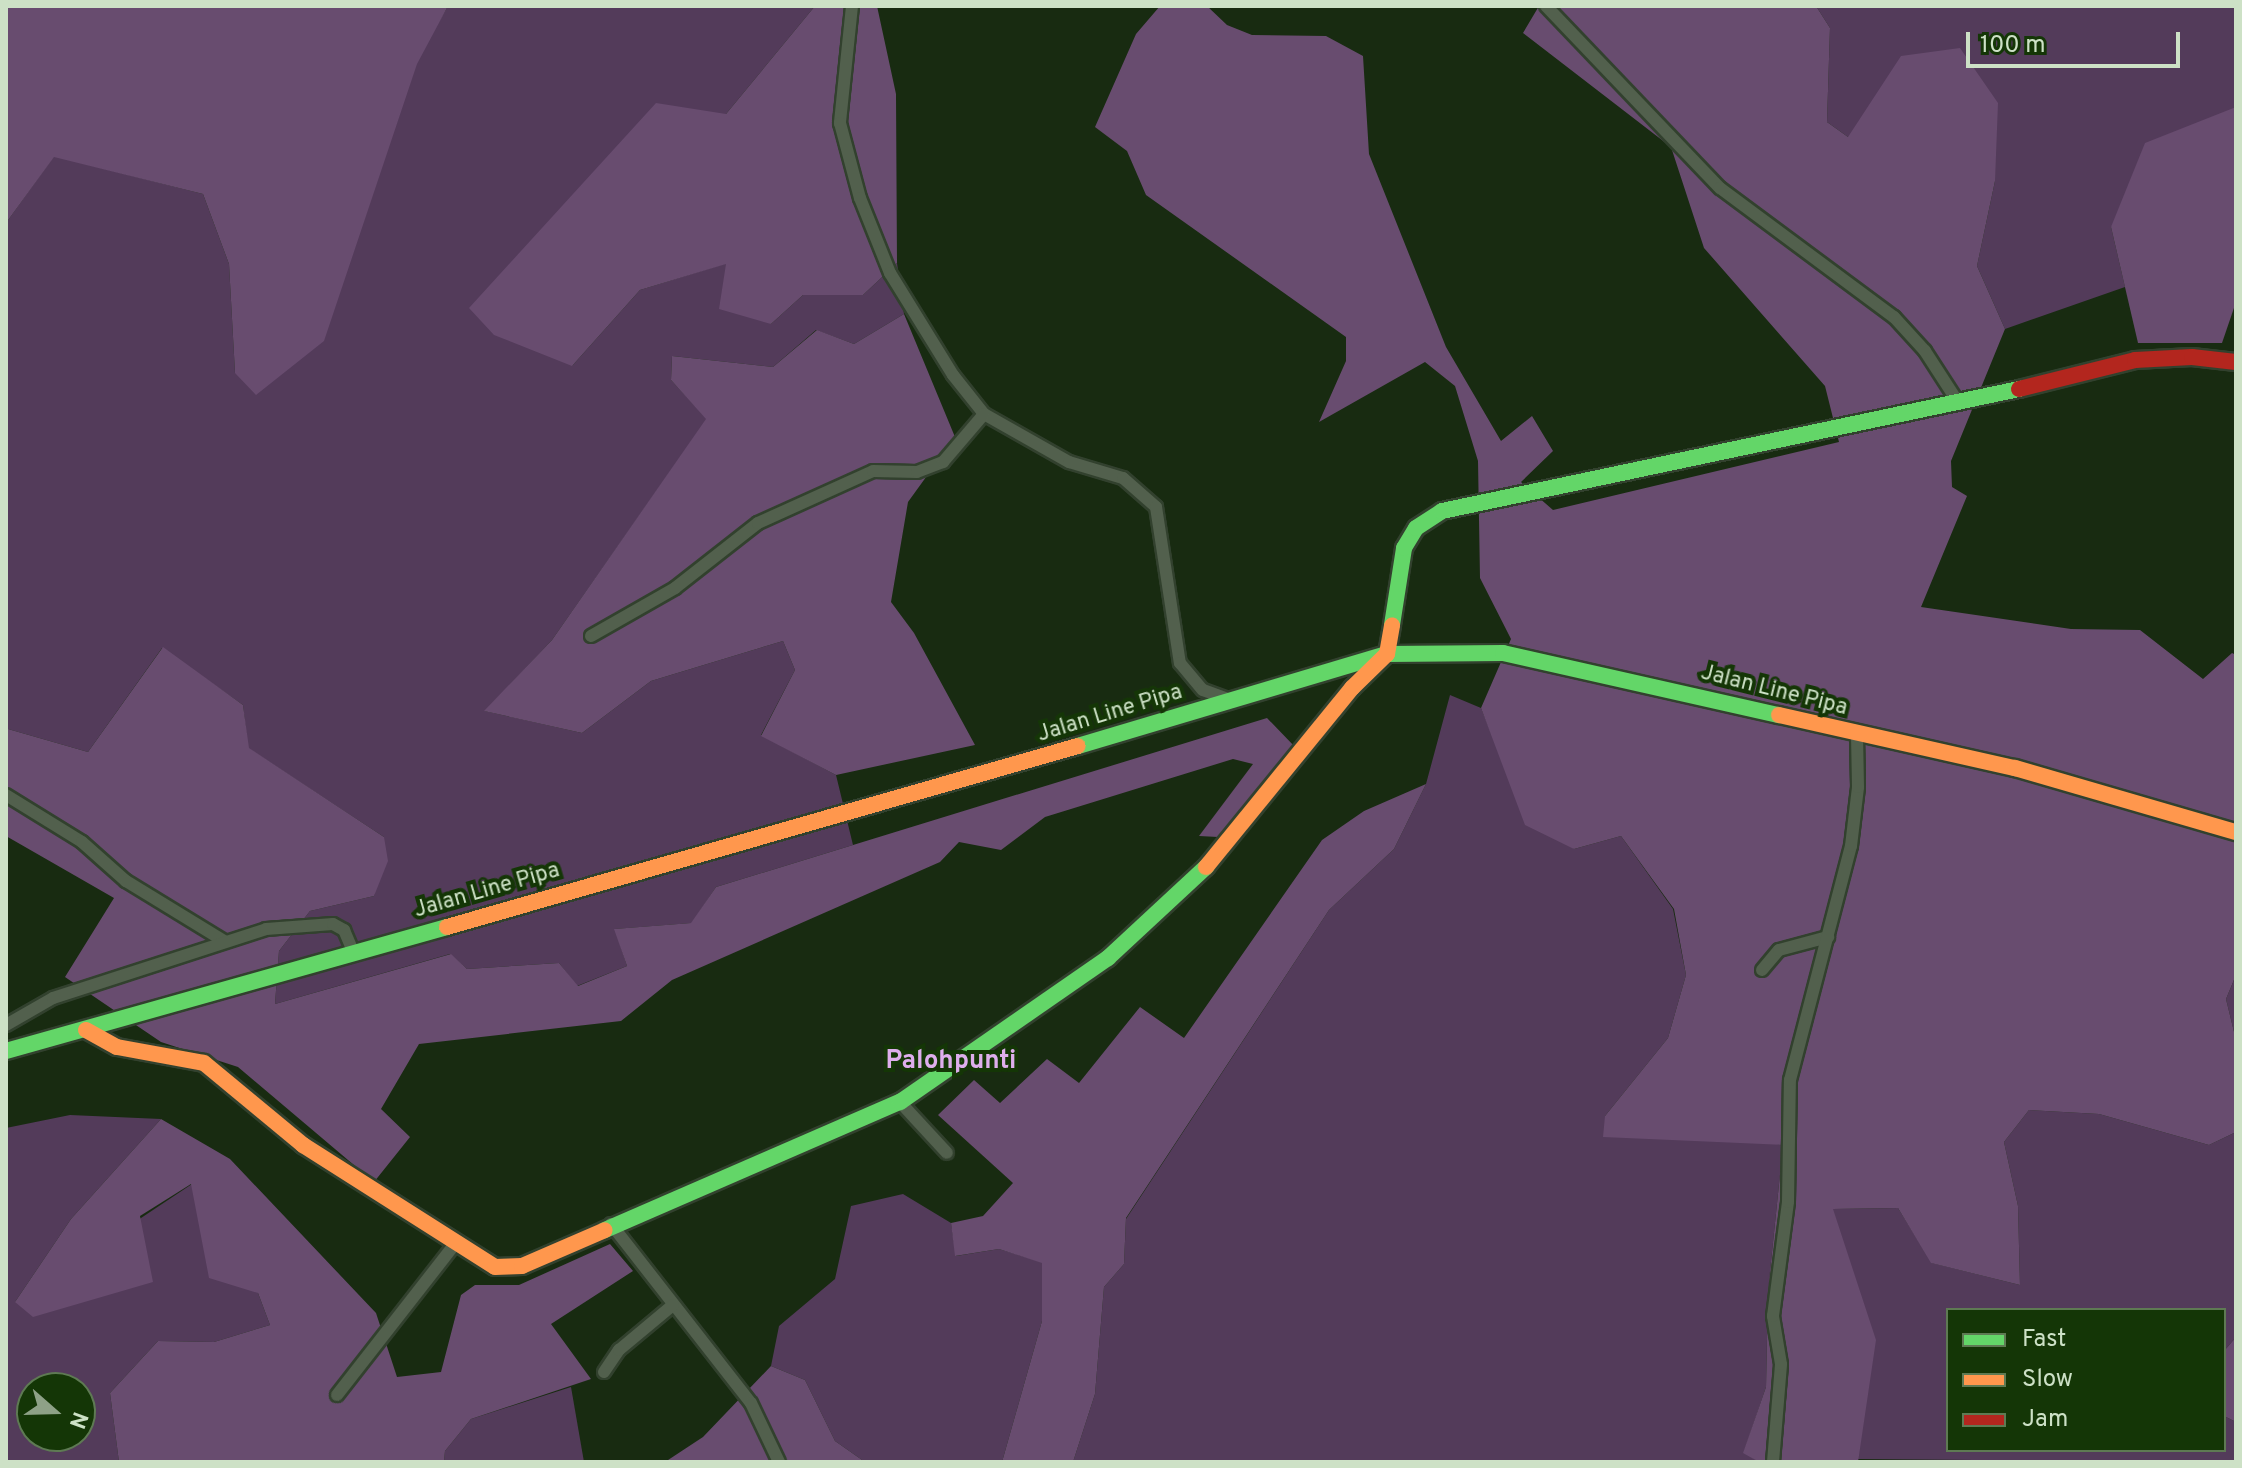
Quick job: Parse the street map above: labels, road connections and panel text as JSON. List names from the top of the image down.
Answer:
{
  "streets": {
    "street": ["Jalan Line Pipa"]
  },
  "districts": ["Palohpunti"],
  "legend": ["Fast", "Slow", "Jam"],
  "scale_bar": "100 m",
  "north": "right"
}
